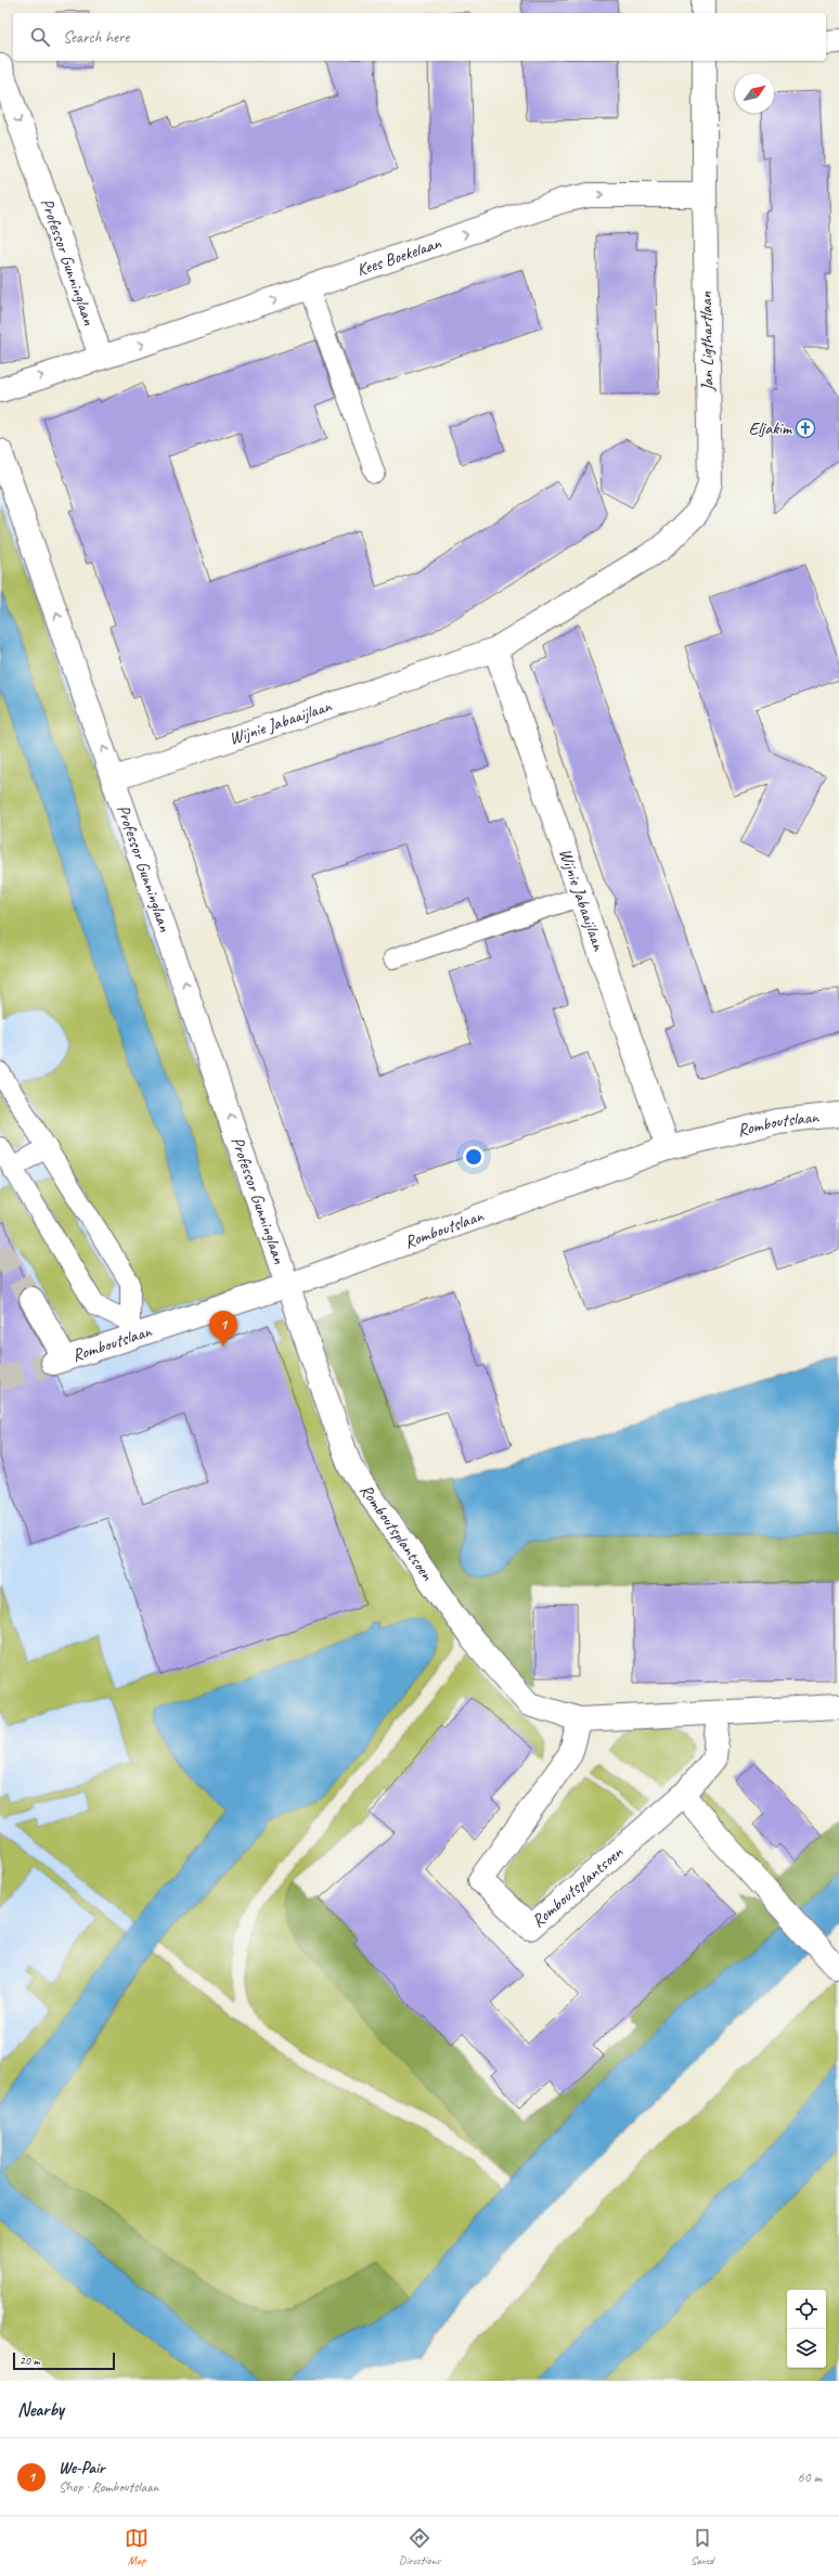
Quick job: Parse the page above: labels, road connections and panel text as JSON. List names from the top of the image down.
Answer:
{
  "streets": {
    "street": [
      "Kees Boekelaan",
      "Professor Gunninglaan",
      "Jan Ligthartlaan",
      "Wijnie Jabaaijlaan",
      "Romboutslaan",
      "Romboutsplantsoen"
    ]
  },
  "crossings": [
    ["Kees Boekelaan", "Professor Gunninglaan"],
    ["Kees Boekelaan", "Jan Ligthartlaan"],
    ["Professor Gunninglaan", "Wijnie Jabaaijlaan"],
    ["Professor Gunninglaan", "Romboutslaan"],
    ["Professor Gunninglaan", "Romboutsplantsoen"],
    ["Jan Ligthartlaan", "Wijnie Jabaaijlaan"],
    ["Wijnie Jabaaijlaan", "Romboutslaan"],
    ["Romboutslaan", "Romboutsplantsoen"]
  ],
  "one_way": ["Kees Boekelaan"],
  "places": {
    "church": ["Eljakim"]
  },
  "scale_bar": "20 m",
  "north": "top right",
  "page": {
    "search": "Search here",
    "pins": "1",
    "scale": "20 m",
    "heading": "Nearby",
    "list": [
      {
        "mark": "1",
        "name": "We-Pair",
        "note": "Shop · Romboutslaan",
        "value": "60 m"
      }
    ],
    "nav": ["Map", "Directions", "Saved"]
  }
}
